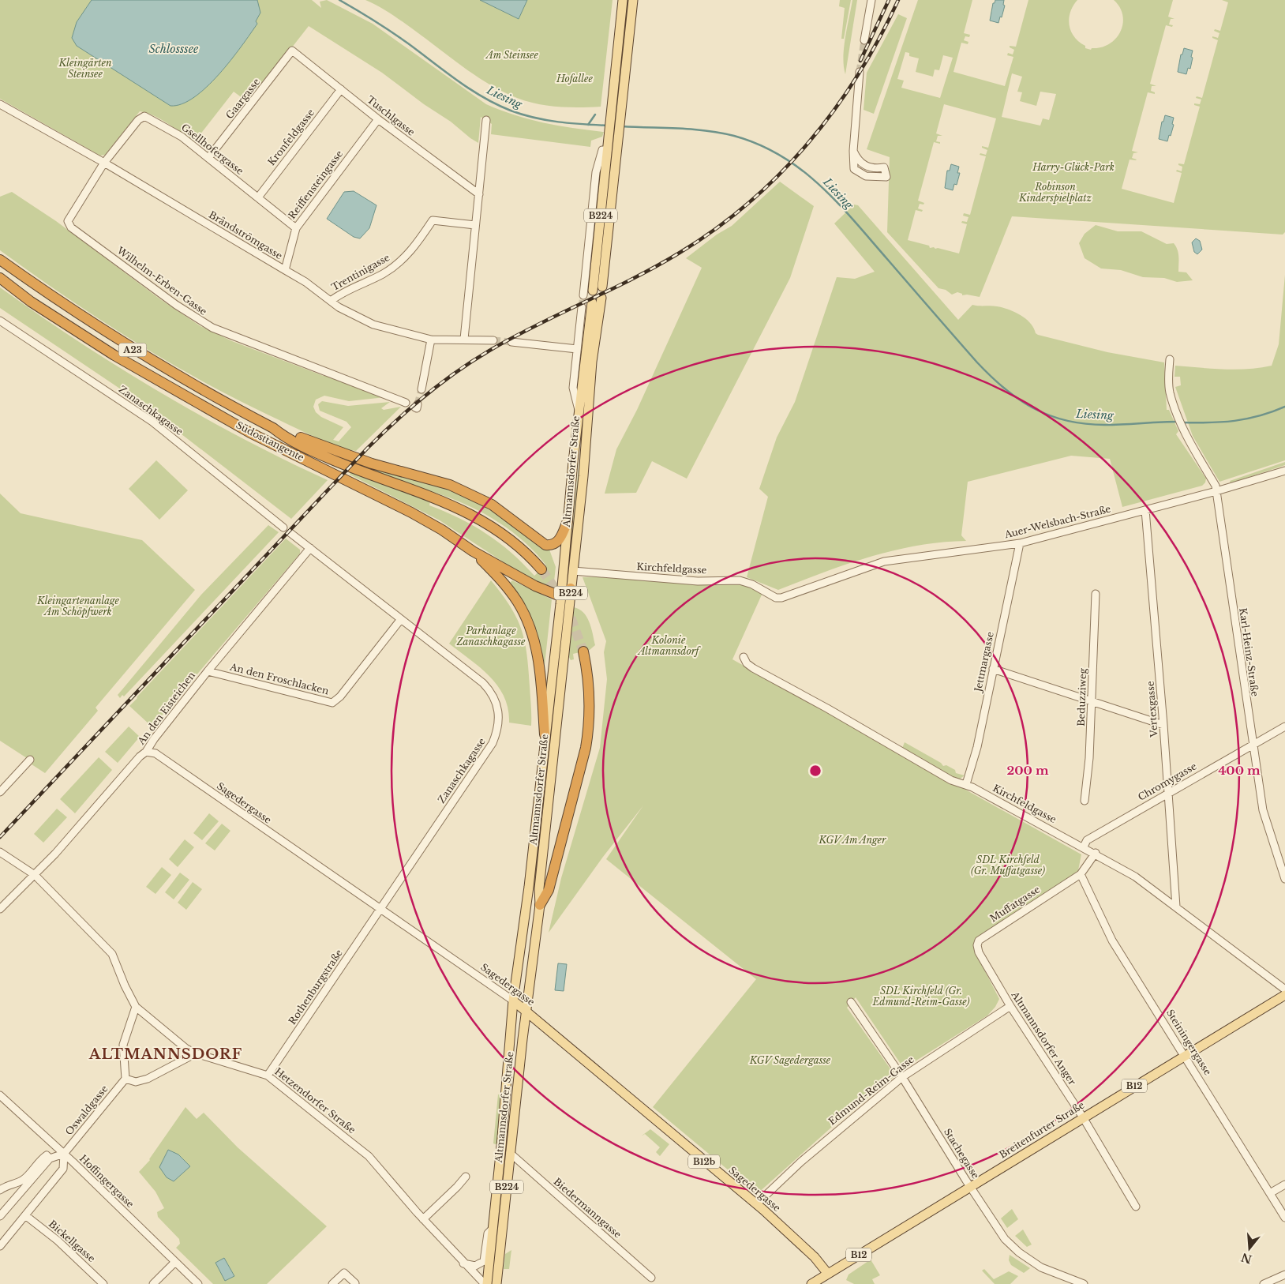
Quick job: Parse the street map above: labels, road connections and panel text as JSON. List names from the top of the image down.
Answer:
{
  "streets": {
    "highway": ["A23", "Südosttangente"],
    "main road": [
      "B224",
      "Altmannsdorfer Straße",
      "Sagedergasse",
      "B12",
      "Breitenfurter Straße",
      "B12b"
    ],
    "street": [
      "Gaargasse",
      "Tuschlgasse",
      "Kronfeldgasse",
      "Gsellhofergasse",
      "Reiffensteingasse",
      "Brändströmgasse",
      "Trentinigasse",
      "Wilhelm-Erben-Gasse",
      "Zanaschkagasse",
      "Auer-Welsbach-Straße",
      "Kirchfeldgasse",
      "Karl-Heinz-Straße",
      "Jettmargasse",
      "An den Froschlacken",
      "Beduzziweg",
      "An den Eisteichen",
      "Vertexgasse",
      "Chromygasse",
      "Muffatgasse",
      "Rothenburgstraße",
      "Altmannsdorfer Anger",
      "Steiningergasse",
      "Edmund-Reim-Gasse",
      "Hetzendorfer Straße",
      "Oswaldgasse",
      "Stachegasse",
      "Hoffingergasse",
      "Biedermanngasse",
      "Bickellgasse"
    ]
  },
  "crossings": [
    ["Gaargasse", "Tuschlgasse"],
    ["Gaargasse", "Gsellhofergasse"],
    ["Tuschlgasse", "Kronfeldgasse"],
    ["Tuschlgasse", "Reiffensteingasse"],
    ["Kronfeldgasse", "Gsellhofergasse"],
    ["Gsellhofergasse", "Reiffensteingasse"],
    ["Gsellhofergasse", "Brändströmgasse"],
    ["Gsellhofergasse", "Wilhelm-Erben-Gasse"],
    ["Reiffensteingasse", "Brändströmgasse"],
    ["Brändströmgasse", "Trentinigasse"],
    ["Brändströmgasse", "Wilhelm-Erben-Gasse"],
    ["Zanaschkagasse", "An den Froschlacken"],
    ["Zanaschkagasse", "An den Eisteichen"],
    ["Zanaschkagasse", "Sagedergasse"],
    ["Zanaschkagasse", "Rothenburgstraße"],
    ["Südosttangente", "Altmannsdorfer Straße"],
    ["Altmannsdorfer Straße", "Kirchfeldgasse"],
    ["Altmannsdorfer Straße", "Sagedergasse"],
    ["Altmannsdorfer Straße", "Hetzendorfer Straße"],
    ["Altmannsdorfer Straße", "Biedermanngasse"],
    ["Auer-Welsbach-Straße", "Kirchfeldgasse"],
    ["Auer-Welsbach-Straße", "Karl-Heinz-Straße"],
    ["Auer-Welsbach-Straße", "Jettmargasse"],
    ["Auer-Welsbach-Straße", "Vertexgasse"],
    ["Kirchfeldgasse", "Jettmargasse"],
    ["Kirchfeldgasse", "Vertexgasse"],
    ["Kirchfeldgasse", "Chromygasse"],
    ["Kirchfeldgasse", "Muffatgasse"],
    ["Karl-Heinz-Straße", "Chromygasse"],
    ["An den Froschlacken", "An den Eisteichen"],
    ["An den Eisteichen", "Sagedergasse"],
    ["An den Eisteichen", "Hetzendorfer Straße"],
    ["Vertexgasse", "Chromygasse"],
    ["Sagedergasse", "Rothenburgstraße"],
    ["Sagedergasse", "Edmund-Reim-Gasse"],
    ["Sagedergasse", "Breitenfurter Straße"],
    ["Muffatgasse", "Altmannsdorfer Anger"],
    ["Muffatgasse", "Steiningergasse"],
    ["Rothenburgstraße", "Hetzendorfer Straße"],
    ["Altmannsdorfer Anger", "Edmund-Reim-Gasse"],
    ["Altmannsdorfer Anger", "Breitenfurter Straße"],
    ["Steiningergasse", "Breitenfurter Straße"],
    ["Edmund-Reim-Gasse", "Stachegasse"],
    ["Oswaldgasse", "Hoffingergasse"],
    ["Oswaldgasse", "Bickellgasse"],
    ["Breitenfurter Straße", "Stachegasse"]
  ],
  "districts": ["ALTMANNSDORF"],
  "water": ["Schlosssee", "Liesing"],
  "parks": [
    "Am Steinsee",
    "Kleingärten Steinsee",
    "Hofallee",
    "Harry-Glück-Park",
    "Robinson Kinderspielplatz",
    "Kleingartenanlage Am Schöpfwerk",
    "Parkanlage Zanaschkagasse",
    "Kolonie Altmannsdorf",
    "KGV Am Anger",
    "SDL Kirchfeld (Gr. Muffatgasse)",
    "SDL Kirchfeld (Gr. Edmund-Reim-Gasse)",
    "KGV Sagedergasse"
  ],
  "north": "bottom",
  "rings": ["200 m", "400 m"]
}
